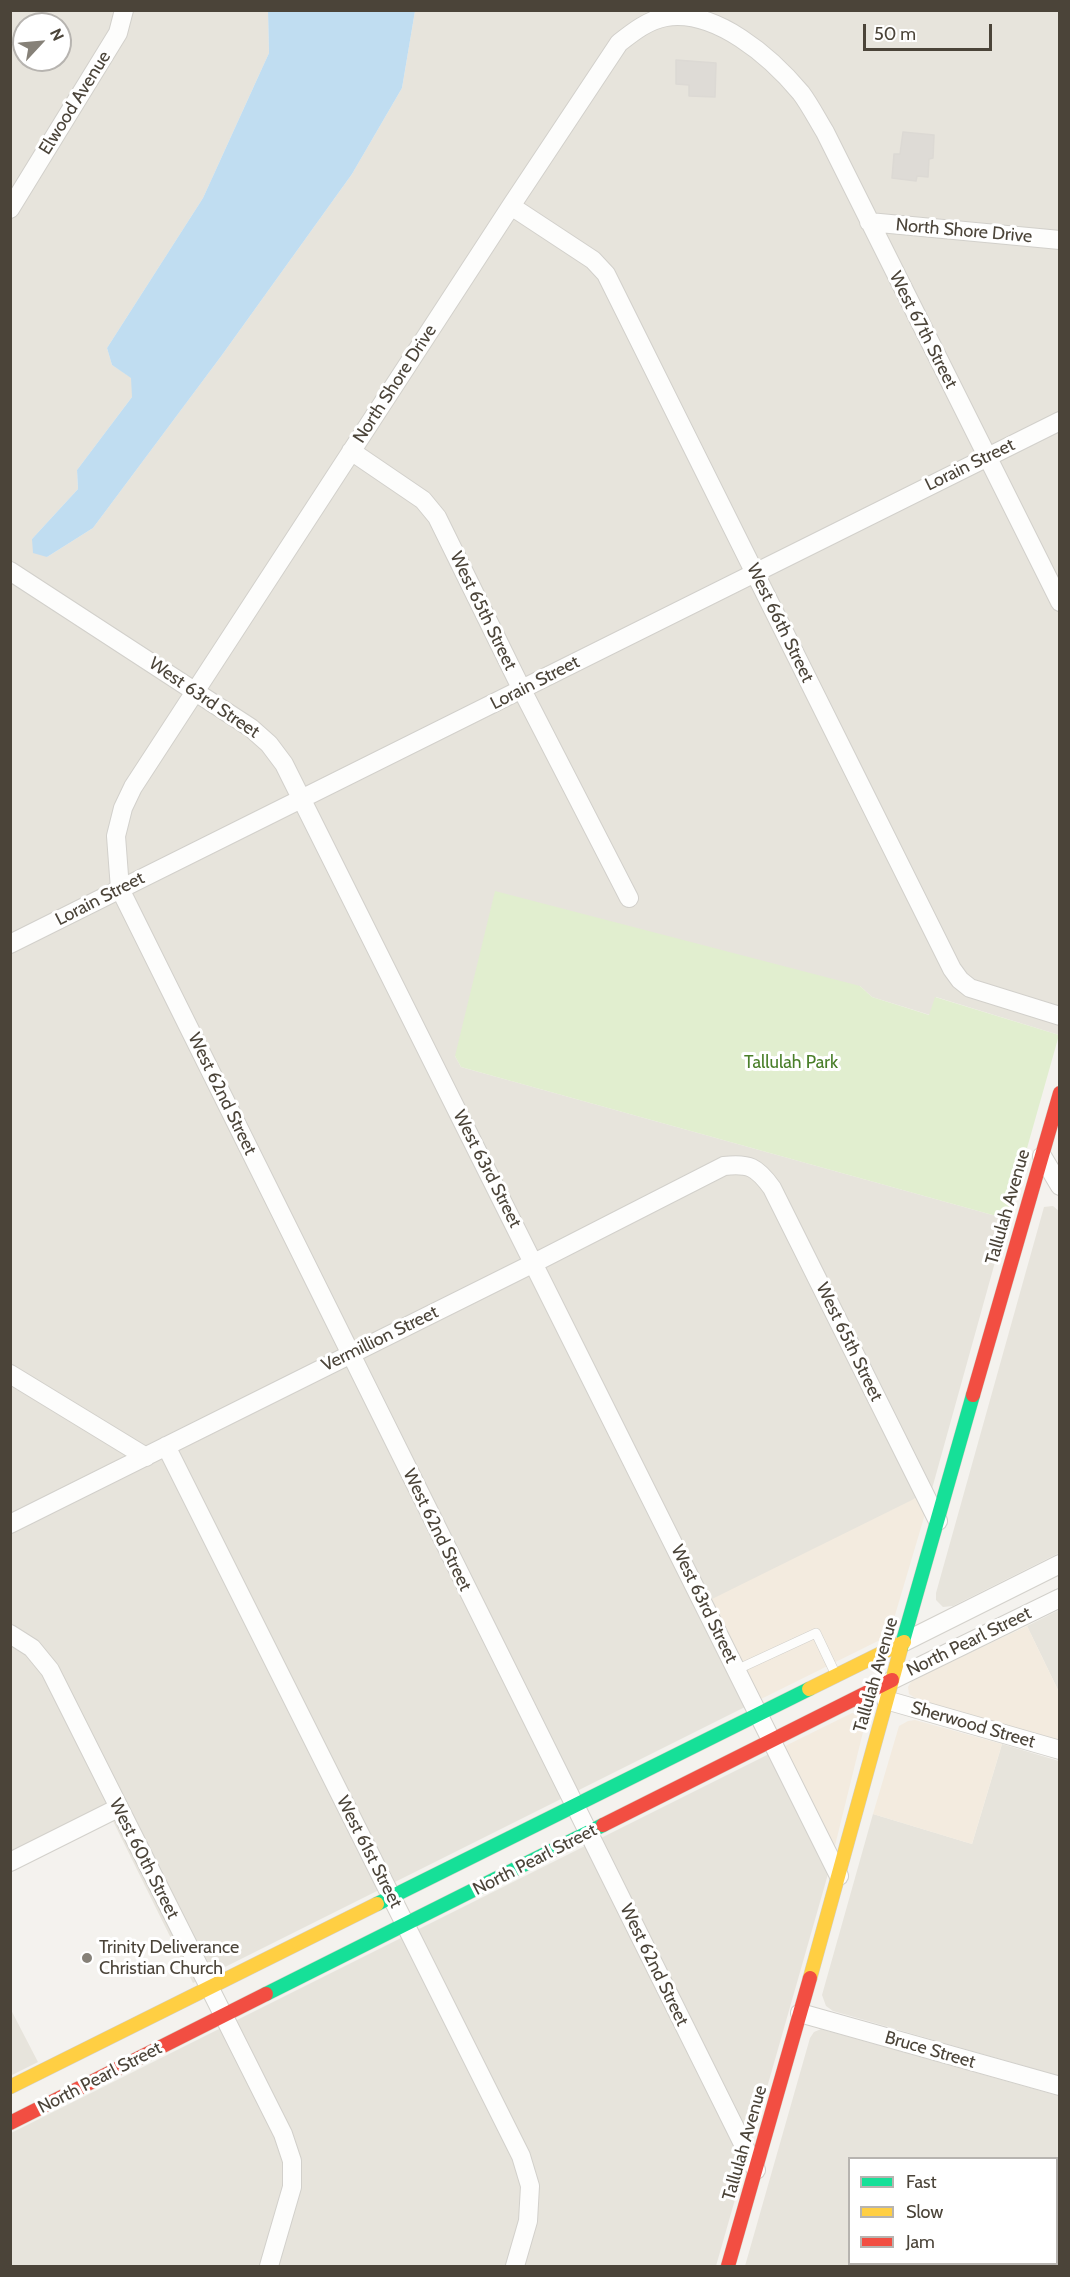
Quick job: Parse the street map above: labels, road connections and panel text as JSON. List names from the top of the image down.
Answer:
{
  "streets": {
    "street": [
      "Elwood Avenue",
      "North Shore Drive",
      "West 67th Street",
      "Lorain Street",
      "West 65th Street",
      "West 66th Street",
      "West 63rd Street",
      "West 62nd Street",
      "Tallulah Avenue",
      "Vermillion Street",
      "North Pearl Street",
      "Sherwood Street",
      "West 61st Street",
      "West 60th Street",
      "Bruce Street"
    ]
  },
  "crossings": [
    ["North Shore Drive", "West 67th Street"],
    ["North Shore Drive", "Lorain Street"],
    ["North Shore Drive", "West 65th Street"],
    ["North Shore Drive", "West 66th Street"],
    ["North Shore Drive", "West 63rd Street"],
    ["North Shore Drive", "West 62nd Street"],
    ["West 67th Street", "Lorain Street"],
    ["Lorain Street", "West 65th Street"],
    ["Lorain Street", "West 66th Street"],
    ["Lorain Street", "West 63rd Street"],
    ["Lorain Street", "West 62nd Street"],
    ["West 65th Street", "Tallulah Avenue"],
    ["West 65th Street", "Vermillion Street"],
    ["West 63rd Street", "Tallulah Avenue"],
    ["West 63rd Street", "Vermillion Street"],
    ["West 63rd Street", "North Pearl Street"],
    ["West 62nd Street", "Tallulah Avenue"],
    ["West 62nd Street", "Vermillion Street"],
    ["West 62nd Street", "North Pearl Street"],
    ["Tallulah Avenue", "North Pearl Street"],
    ["Tallulah Avenue", "Sherwood Street"],
    ["Tallulah Avenue", "Bruce Street"],
    ["Vermillion Street", "West 61st Street"],
    ["North Pearl Street", "West 61st Street"],
    ["North Pearl Street", "West 60th Street"]
  ],
  "parks": ["Tallulah Park"],
  "places": ["Trinity Deliverance Christian Church"],
  "legend": ["Fast", "Slow", "Jam"],
  "scale_bar": "50 m",
  "north": "top right"
}
